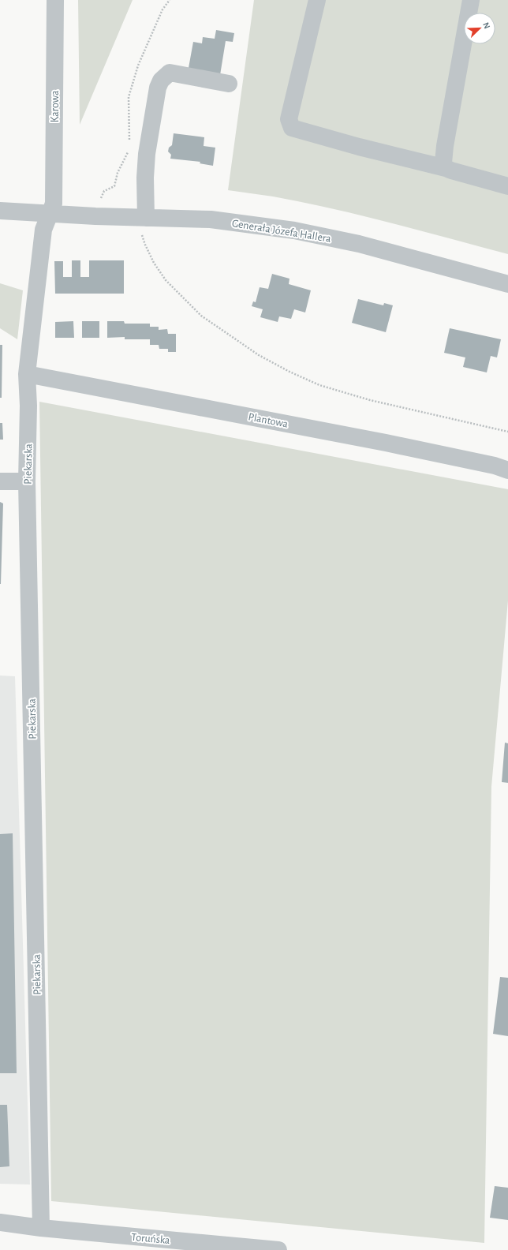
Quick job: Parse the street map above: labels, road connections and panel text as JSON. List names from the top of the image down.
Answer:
{
  "streets": {
    "street": [
      "Karowa",
      "Generała Józefa Hallera",
      "Plantowa",
      "Piekarska",
      "Toruńska"
    ]
  },
  "crossings": [
    ["Karowa", "Generała Józefa Hallera"],
    ["Karowa", "Piekarska"],
    ["Generała Józefa Hallera", "Piekarska"],
    ["Plantowa", "Piekarska"],
    ["Piekarska", "Toruńska"]
  ],
  "north": "top right"
}
